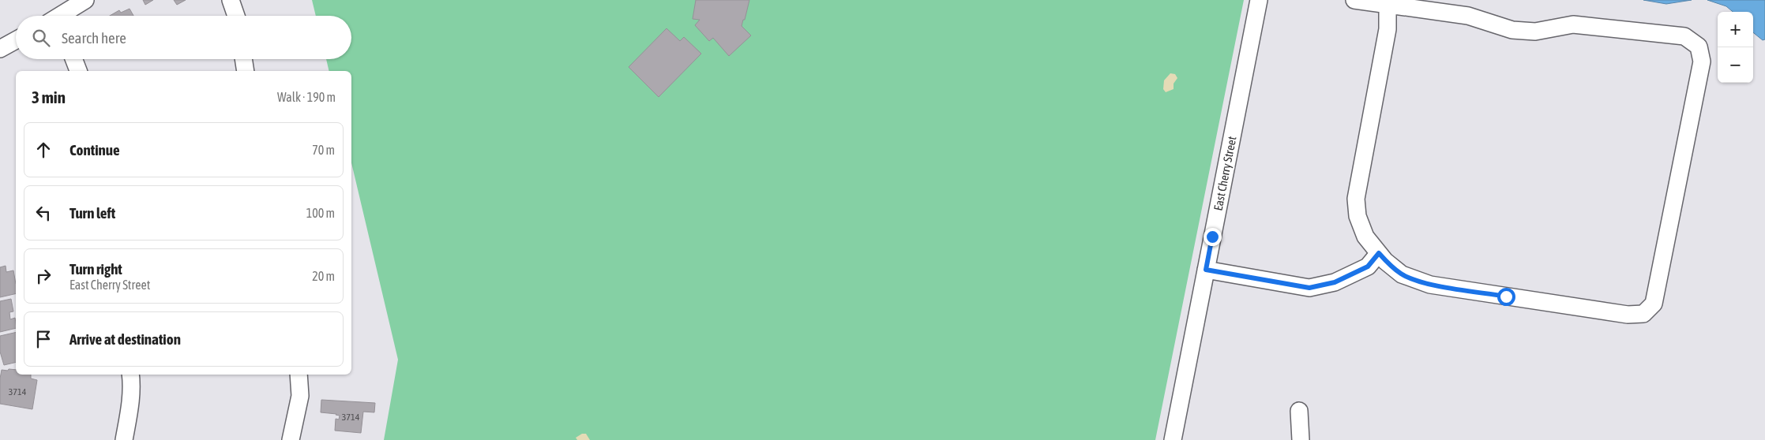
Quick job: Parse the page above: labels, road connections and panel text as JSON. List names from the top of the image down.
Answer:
{
  "streets": {
    "street": ["East Cherry Street"]
  },
  "house_numbers": ["3714", "3714"],
  "page": {
    "map_buttons": ["+", "−"],
    "search": "Search here",
    "heading": ["3 min", "Walk · 190 m"],
    "list": [
      ["Continue", "70 m"],
      ["Turn left", "100 m"],
      ["Turn right", "East Cherry Street", "20 m"],
      "Arrive at destination"
    ]
  }
}
